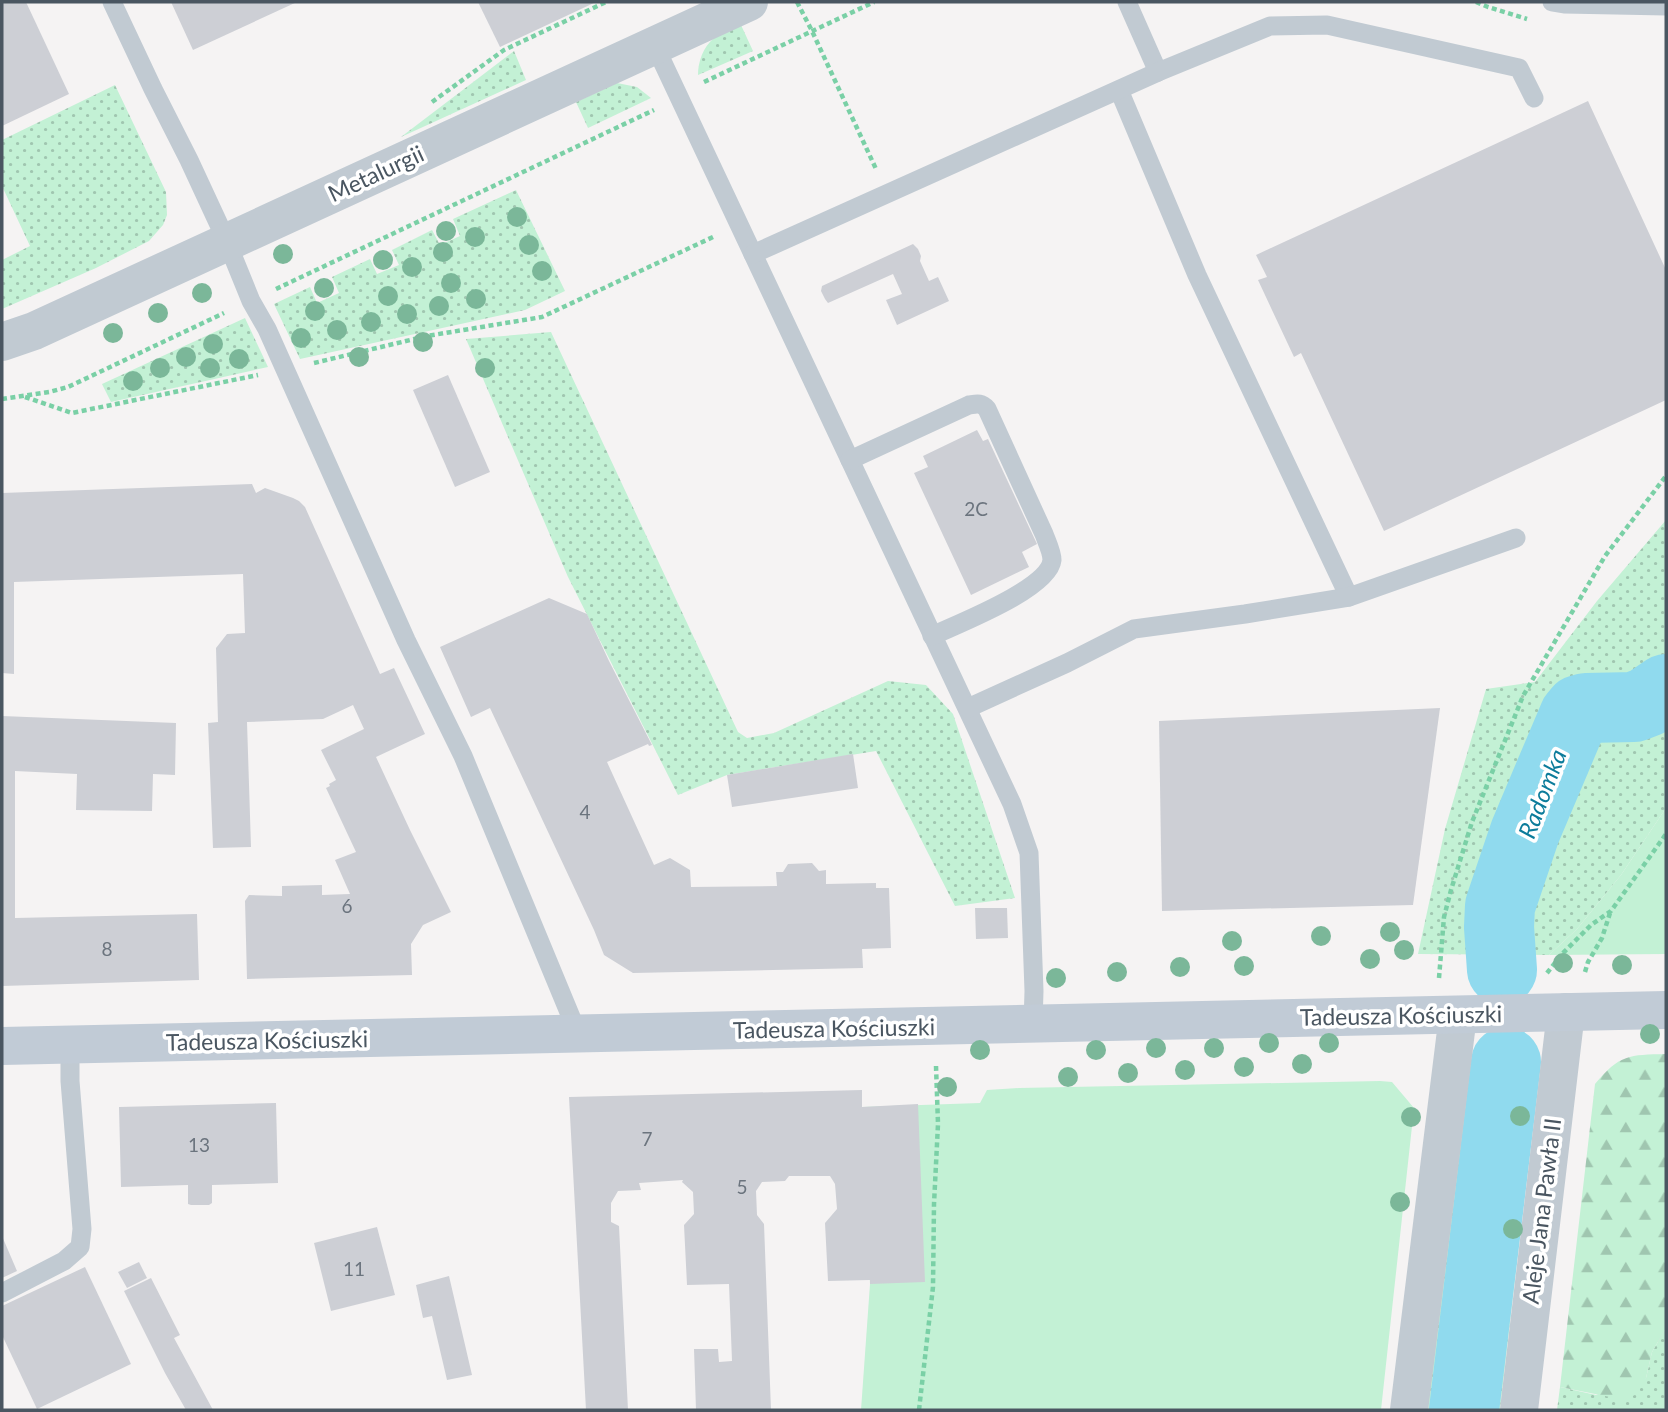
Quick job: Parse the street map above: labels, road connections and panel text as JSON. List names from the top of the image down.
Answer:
{
  "streets": {
    "street": ["Metalurgii", "Tadeusza Kościuszki", "Aleje Jana Pawła II"]
  },
  "crossings": [
    ["Tadeusza Kościuszki", "Aleje Jana Pawła II"]
  ],
  "water": ["Radomka"],
  "house_numbers": [
    "2C",
    "4",
    "6",
    "8",
    "7",
    "13",
    "5",
    "11"
  ]
}
